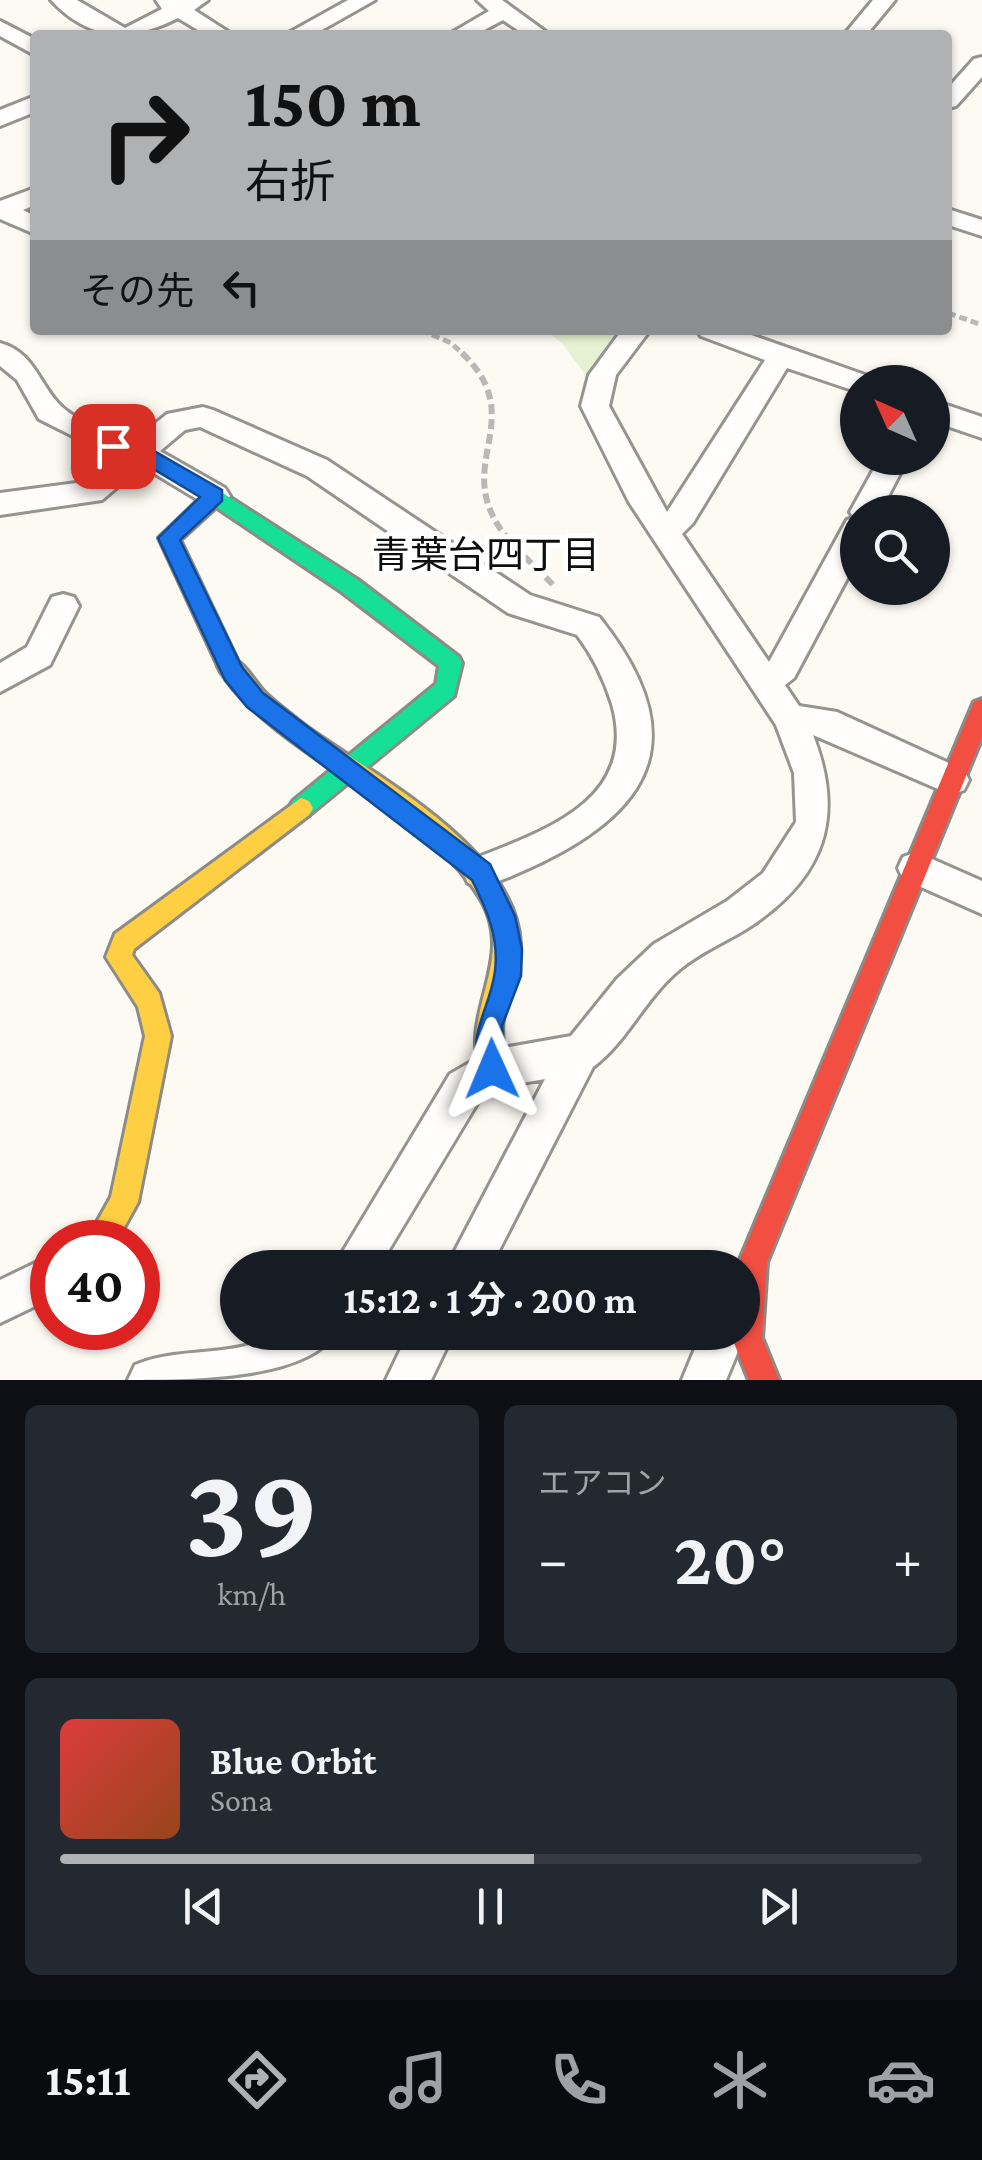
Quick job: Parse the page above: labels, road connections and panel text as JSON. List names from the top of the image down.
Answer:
{
  "districts": ["青葉台四丁目"],
  "north": "top left",
  "page": {
    "turn": ["150 m", "右折"],
    "then": "その先",
    "limit": "40",
    "trip": "15:12 · 1 分 · 200 m",
    "tile": [
      ["39", "km/h"],
      "エアコン"
    ],
    "heat": ["−", "20°", "+"],
    "song": ["Blue Orbit", "Sona"],
    "tabs": "15:11"
  }
}
